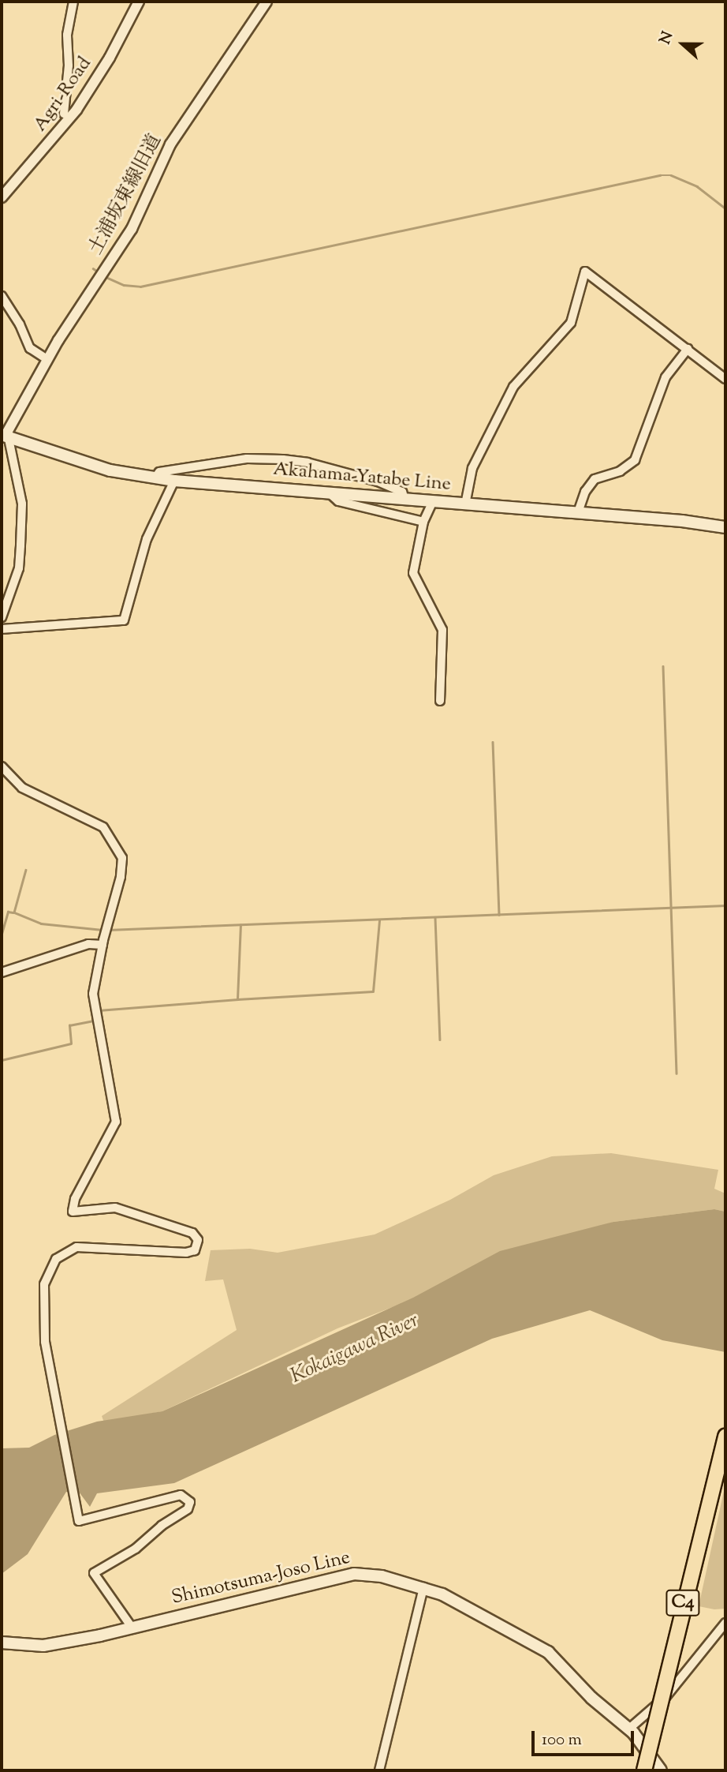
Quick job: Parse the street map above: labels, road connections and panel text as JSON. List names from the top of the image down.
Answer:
{
  "streets": {
    "highway": ["C4"],
    "main road": ["Akahama-Yatabe Line", "Shimotsuma-Joso Line"],
    "street": ["Agri-Road", "土浦坂東線旧道"]
  },
  "crossings": [
    ["土浦坂東線旧道", "Akahama-Yatabe Line"]
  ],
  "water": ["Kokaigawa River"],
  "scale_bar": "100 m",
  "north": "left"
}
